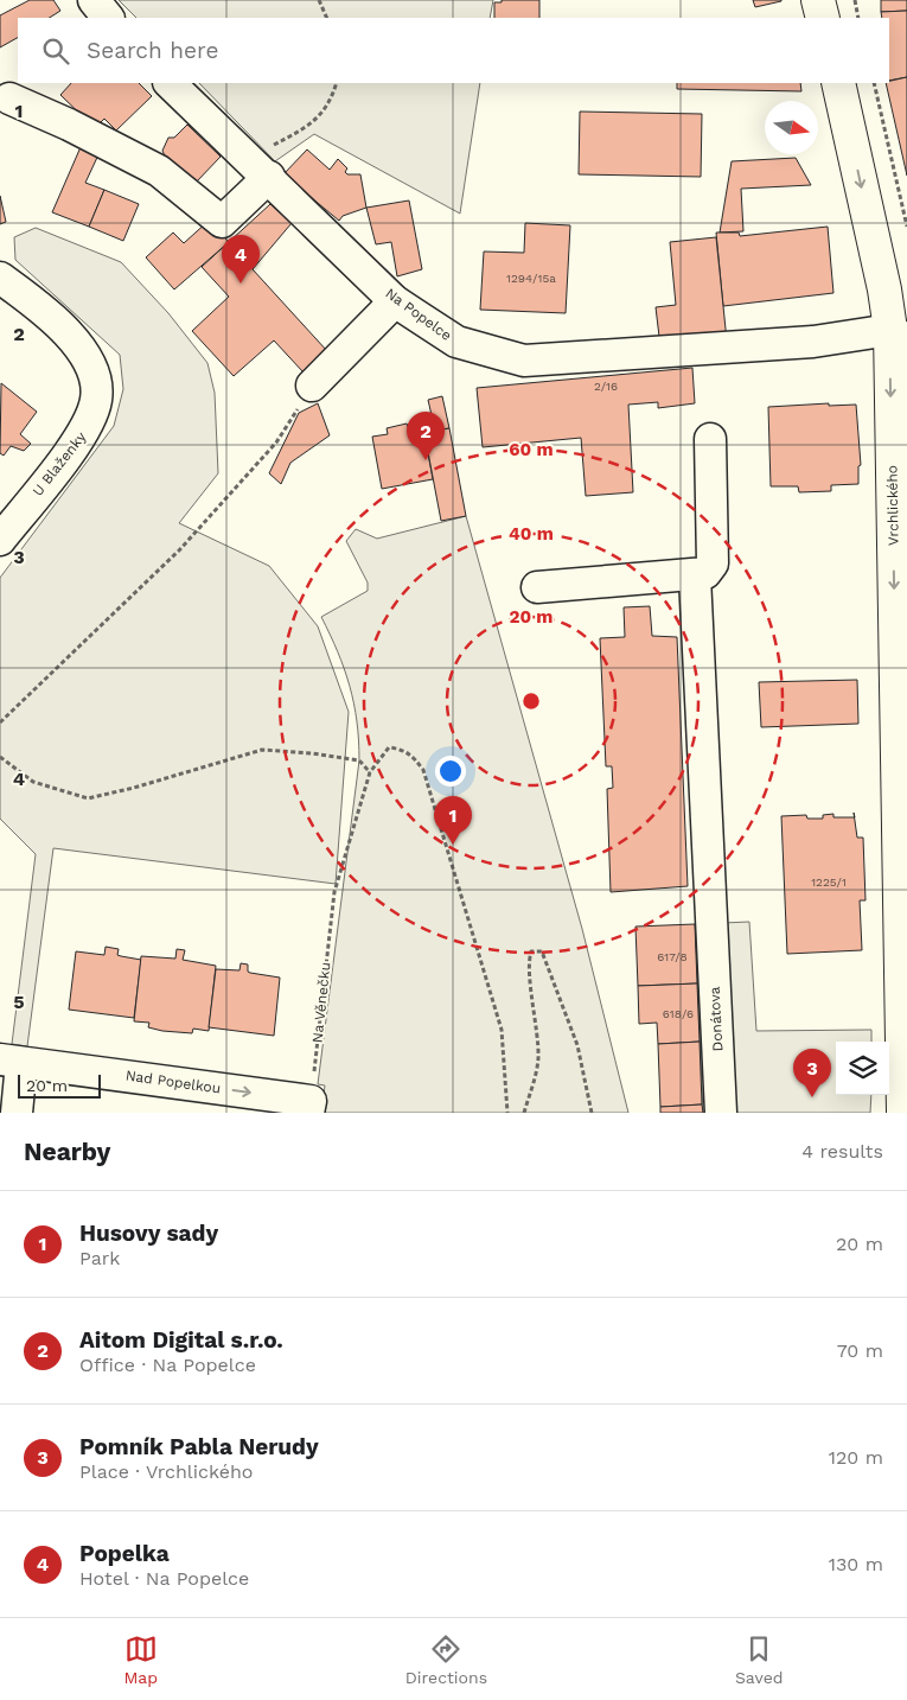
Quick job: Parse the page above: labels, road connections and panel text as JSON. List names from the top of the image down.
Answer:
{
  "streets": {
    "main road": ["Vrchlického"],
    "street": [
      "Na Popelce",
      "U Blaženky",
      "Donátova",
      "Nad Popelkou"
    ],
    "path": ["Na Věnečku"]
  },
  "crossings": [
    ["Na Popelce", "Vrchlického"],
    ["Na Věnečku", "Nad Popelkou"]
  ],
  "one_way": ["Vrchlického", "Nad Popelkou"],
  "house_numbers": [
    "1294/15a",
    "2/16",
    "1225/1",
    "617/8",
    "618/6"
  ],
  "scale_bar": "20 m",
  "north": "right",
  "page": {
    "search": "Search here",
    "pins": [
      "4",
      "2",
      "1",
      "3"
    ],
    "scale": "20 m",
    "heading": ["Nearby", "4 results"],
    "list": [
      {
        "mark": "1",
        "name": "Husovy sady",
        "note": "Park",
        "value": "20 m"
      },
      {
        "mark": "2",
        "name": "Aitom Digital s.r.o.",
        "note": "Office · Na Popelce",
        "value": "70 m"
      },
      {
        "mark": "3",
        "name": "Pomník Pabla Nerudy",
        "note": "Place · Vrchlického",
        "value": "120 m"
      },
      {
        "mark": "4",
        "name": "Popelka",
        "note": "Hotel · Na Popelce",
        "value": "130 m"
      }
    ],
    "nav": ["Map", "Directions", "Saved"]
  },
  "grid": {
    "rows": [
      "1",
      "2",
      "3",
      "4",
      "5"
    ]
  },
  "rings": ["60 m", "40 m", "20 m"]
}
